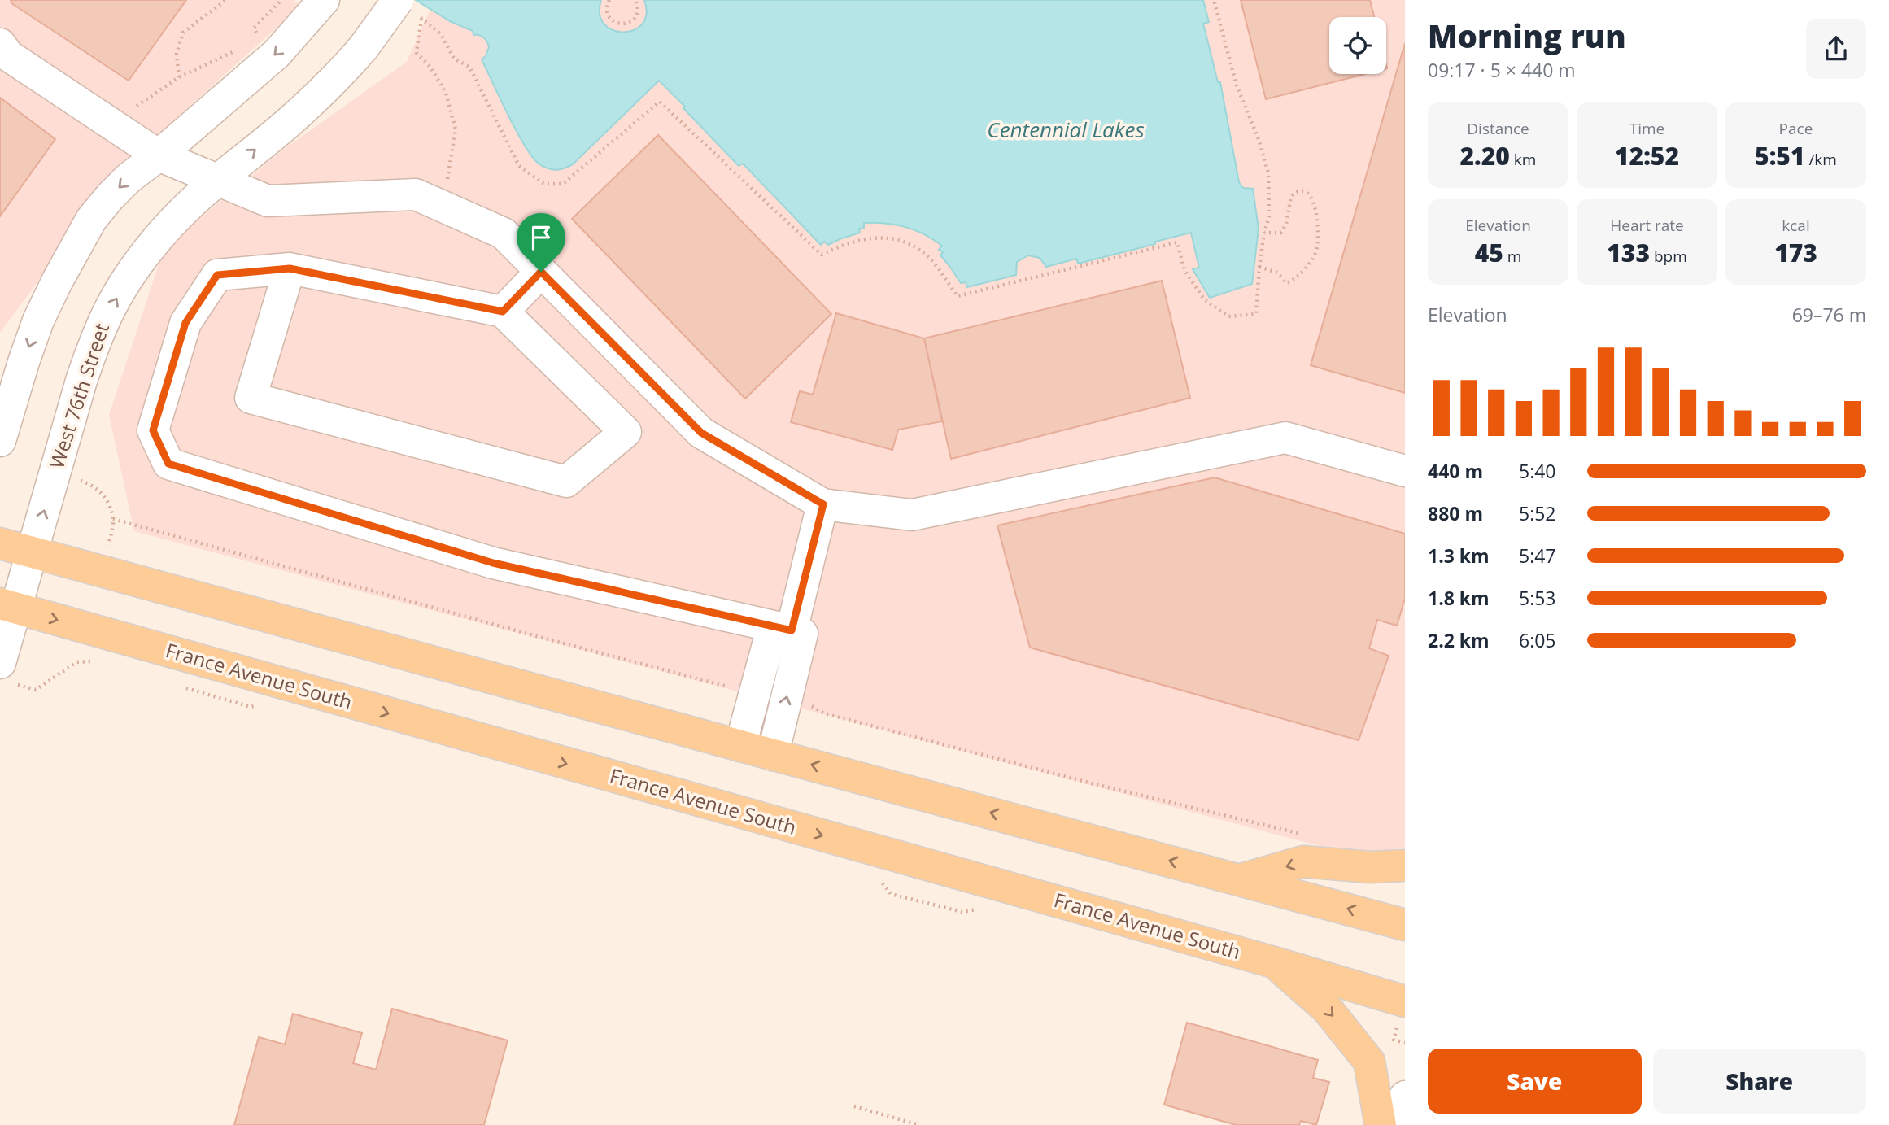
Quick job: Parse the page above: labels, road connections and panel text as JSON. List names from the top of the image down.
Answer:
{
  "streets": {
    "main road": ["France Avenue South"],
    "street": ["West 76th Street"]
  },
  "crossings": [
    ["West 76th Street", "France Avenue South"]
  ],
  "water": ["Centennial Lakes"],
  "page": {
    "heading": ["Morning run", "09:17 · 5 × 440 m"],
    "stats": [
      ["Distance", "2.20 km"],
      ["Time", "12:52"],
      ["Pace", "5:51 /km"],
      ["Elevation", "45 m"],
      ["Heart rate", "133 bpm"],
      ["kcal", "173"]
    ],
    "chart": ["Elevation", "69–76 m"],
    "list": [
      {
        "name": "440 m",
        "note": "5:40"
      },
      {
        "name": "880 m",
        "note": "5:52"
      },
      {
        "name": "1.3 km",
        "note": "5:47"
      },
      {
        "name": "1.8 km",
        "note": "5:53"
      },
      {
        "name": "2.2 km",
        "note": "6:05"
      }
    ],
    "buttons": ["Save", "Share"]
  }
}
